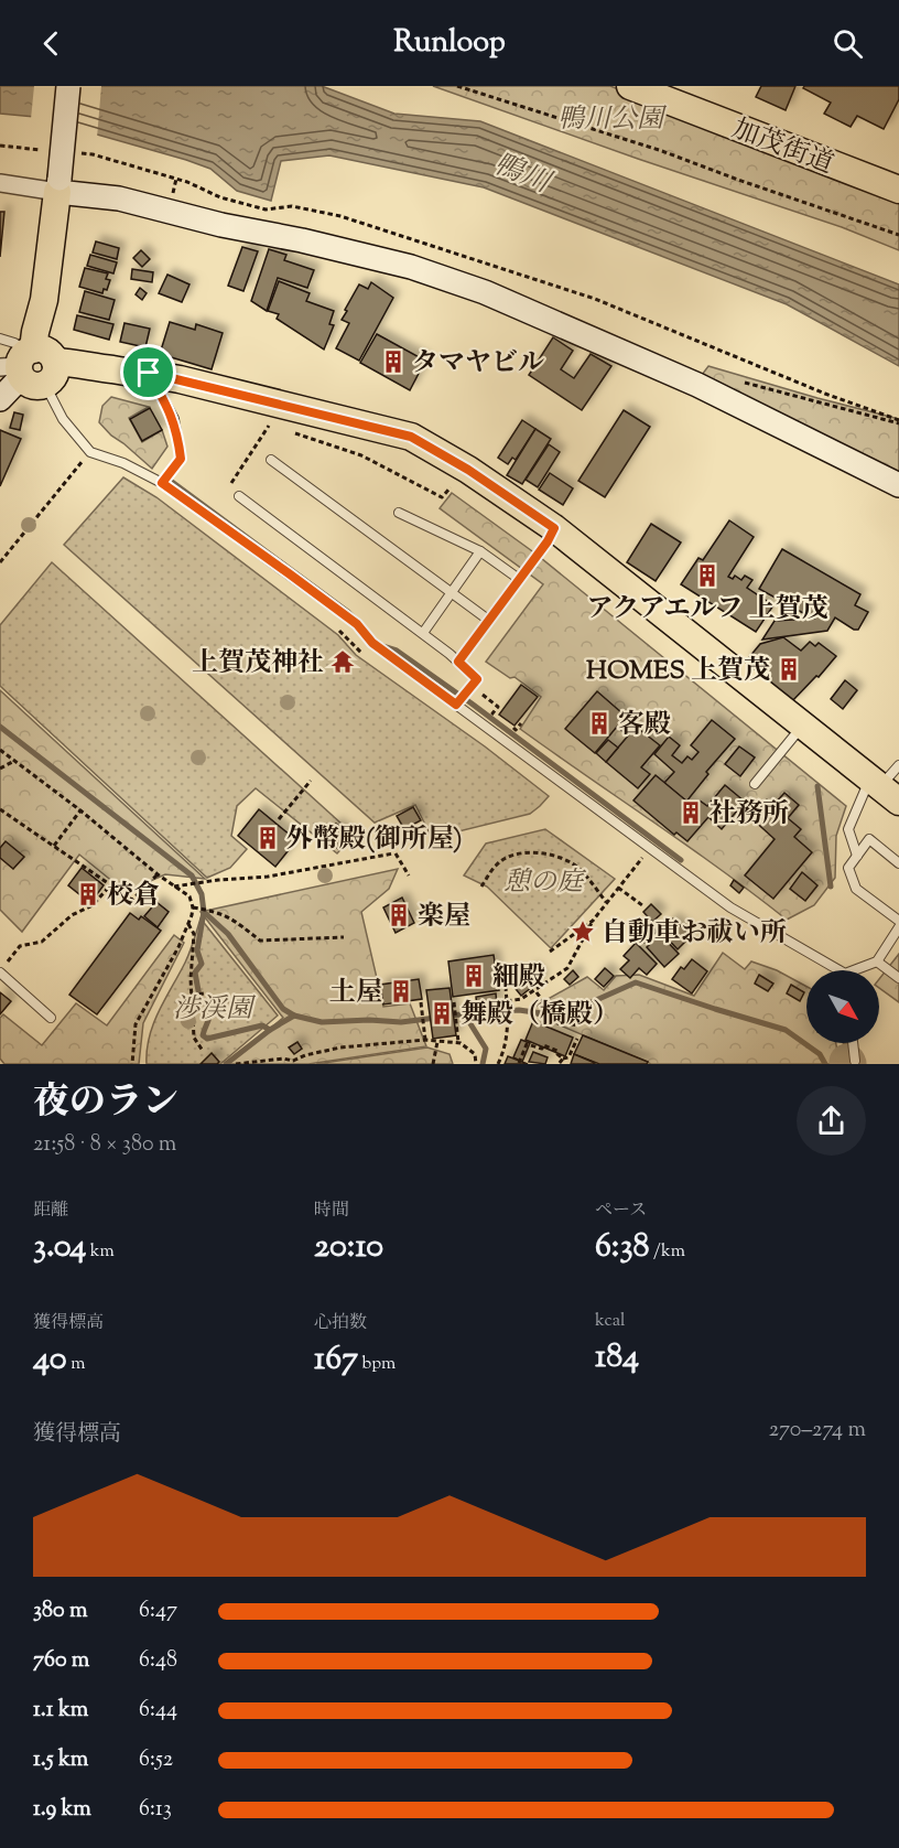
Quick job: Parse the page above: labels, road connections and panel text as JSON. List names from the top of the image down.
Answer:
{
  "streets": {
    "main road": ["加茂街道"]
  },
  "water": ["鴨川"],
  "parks": ["鴨川公園", "憩の庭", "渉渓園"],
  "places": {
    "building": [
      "タマヤビル",
      "アクアエルフ 上賀茂",
      "HOMES 上賀茂",
      "客殿",
      "社務所",
      "外幣殿(御所屋)",
      "校倉",
      "楽屋",
      "細殿",
      "土屋",
      "舞殿（橋殿）"
    ],
    "temple": ["上賀茂神社"],
    "place": ["自動車お祓い所"]
  },
  "north": "bottom right",
  "page": {
    "header": "Runloop",
    "heading": ["夜のラン", "21:58 · 8 × 380 m"],
    "stats": [
      ["距離", "3.04 km"],
      ["時間", "20:10"],
      ["ペース", "6:38 /km"],
      ["獲得標高", "40 m"],
      ["心拍数", "167 bpm"],
      ["kcal", "184"]
    ],
    "chart": ["獲得標高", "270–274 m"],
    "list": [
      {
        "name": "380 m",
        "note": "6:47"
      },
      {
        "name": "760 m",
        "note": "6:48"
      },
      {
        "name": "1.1 km",
        "note": "6:44"
      },
      {
        "name": "1.5 km",
        "note": "6:52"
      },
      {
        "name": "1.9 km",
        "note": "6:13"
      }
    ]
  }
}
